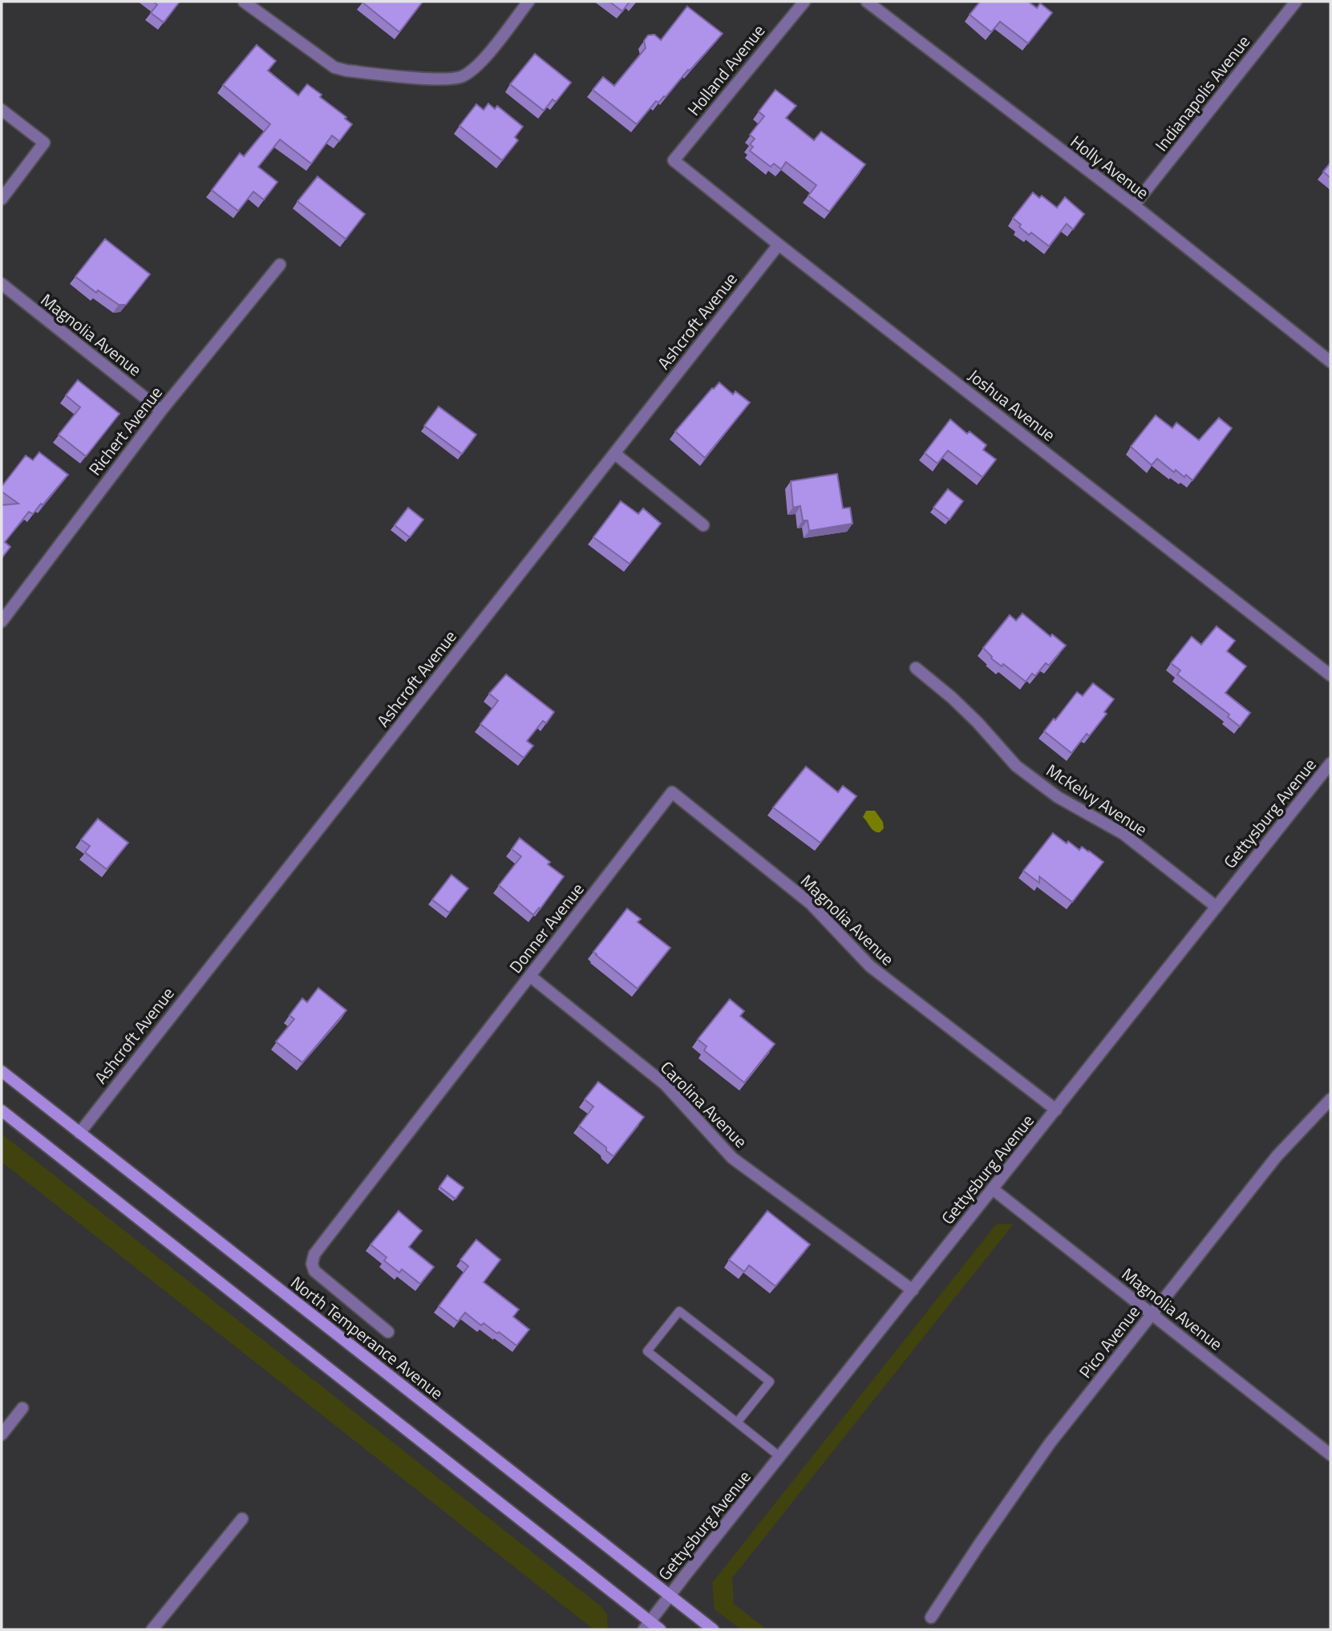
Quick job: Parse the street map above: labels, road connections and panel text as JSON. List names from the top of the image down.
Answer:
{
  "streets": {
    "main road": ["North Temperance Avenue"],
    "street": [
      "Holland Avenue",
      "Indianapolis Avenue",
      "Holly Avenue",
      "Ashcroft Avenue",
      "Magnolia Avenue",
      "Joshua Avenue",
      "Richert Avenue",
      "McKelvy Avenue",
      "Gettysburg Avenue",
      "Donner Avenue",
      "Carolina Avenue",
      "Pico Avenue"
    ]
  },
  "crossings": [
    ["Holland Avenue", "Joshua Avenue"],
    ["Indianapolis Avenue", "Holly Avenue"],
    ["Ashcroft Avenue", "Joshua Avenue"],
    ["Ashcroft Avenue", "North Temperance Avenue"],
    ["Magnolia Avenue", "Richert Avenue"],
    ["Magnolia Avenue", "Gettysburg Avenue"],
    ["Magnolia Avenue", "Donner Avenue"],
    ["Magnolia Avenue", "Pico Avenue"],
    ["McKelvy Avenue", "Gettysburg Avenue"],
    ["Gettysburg Avenue", "Carolina Avenue"],
    ["Gettysburg Avenue", "North Temperance Avenue"],
    ["Donner Avenue", "Carolina Avenue"]
  ]
}
